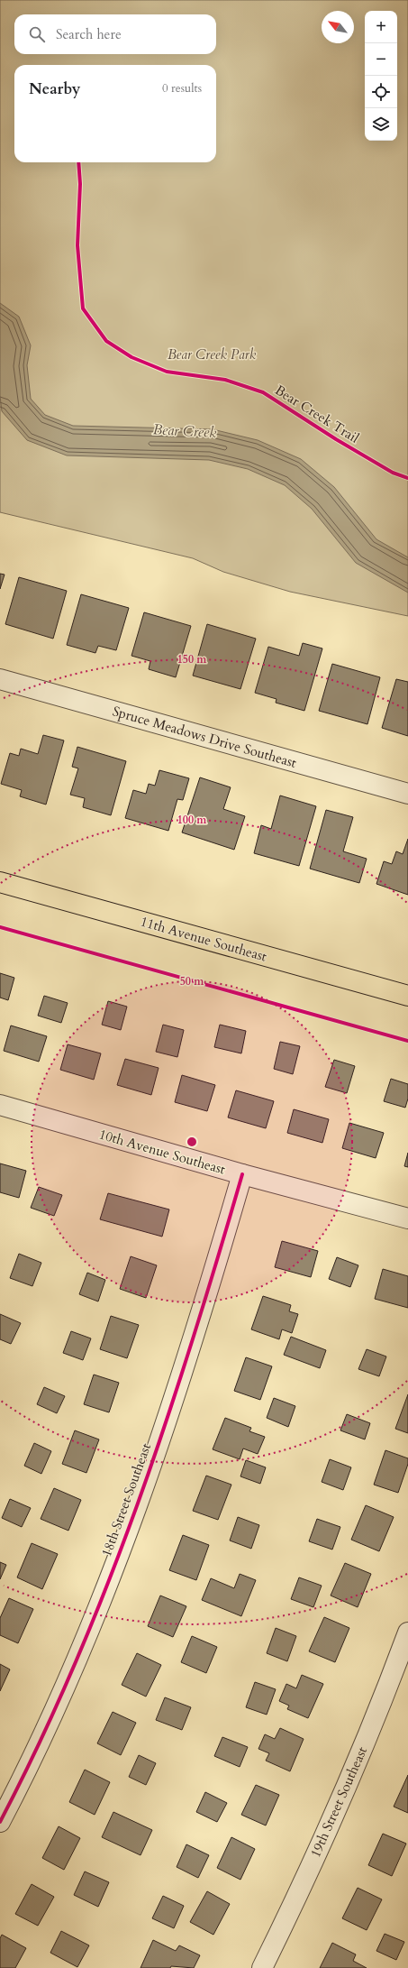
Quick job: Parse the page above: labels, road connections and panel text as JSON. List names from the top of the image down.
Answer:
{
  "streets": {
    "main road": ["11th Avenue Southeast"],
    "street": [
      "Spruce Meadows Drive Southeast",
      "10th Avenue Southeast",
      "18th Street Southeast",
      "19th Street Southeast"
    ],
    "cycle path": ["Bear Creek Trail"]
  },
  "crossings": [
    ["10th Avenue Southeast", "18th Street Southeast"]
  ],
  "water": ["Bear Creek"],
  "parks": ["Bear Creek Park"],
  "north": "top left",
  "page": {
    "map_buttons": ["+", "−"],
    "search": "Search here",
    "heading": ["Nearby", "0 results"]
  },
  "rings": ["150 m", "100 m", "50 m"]
}
